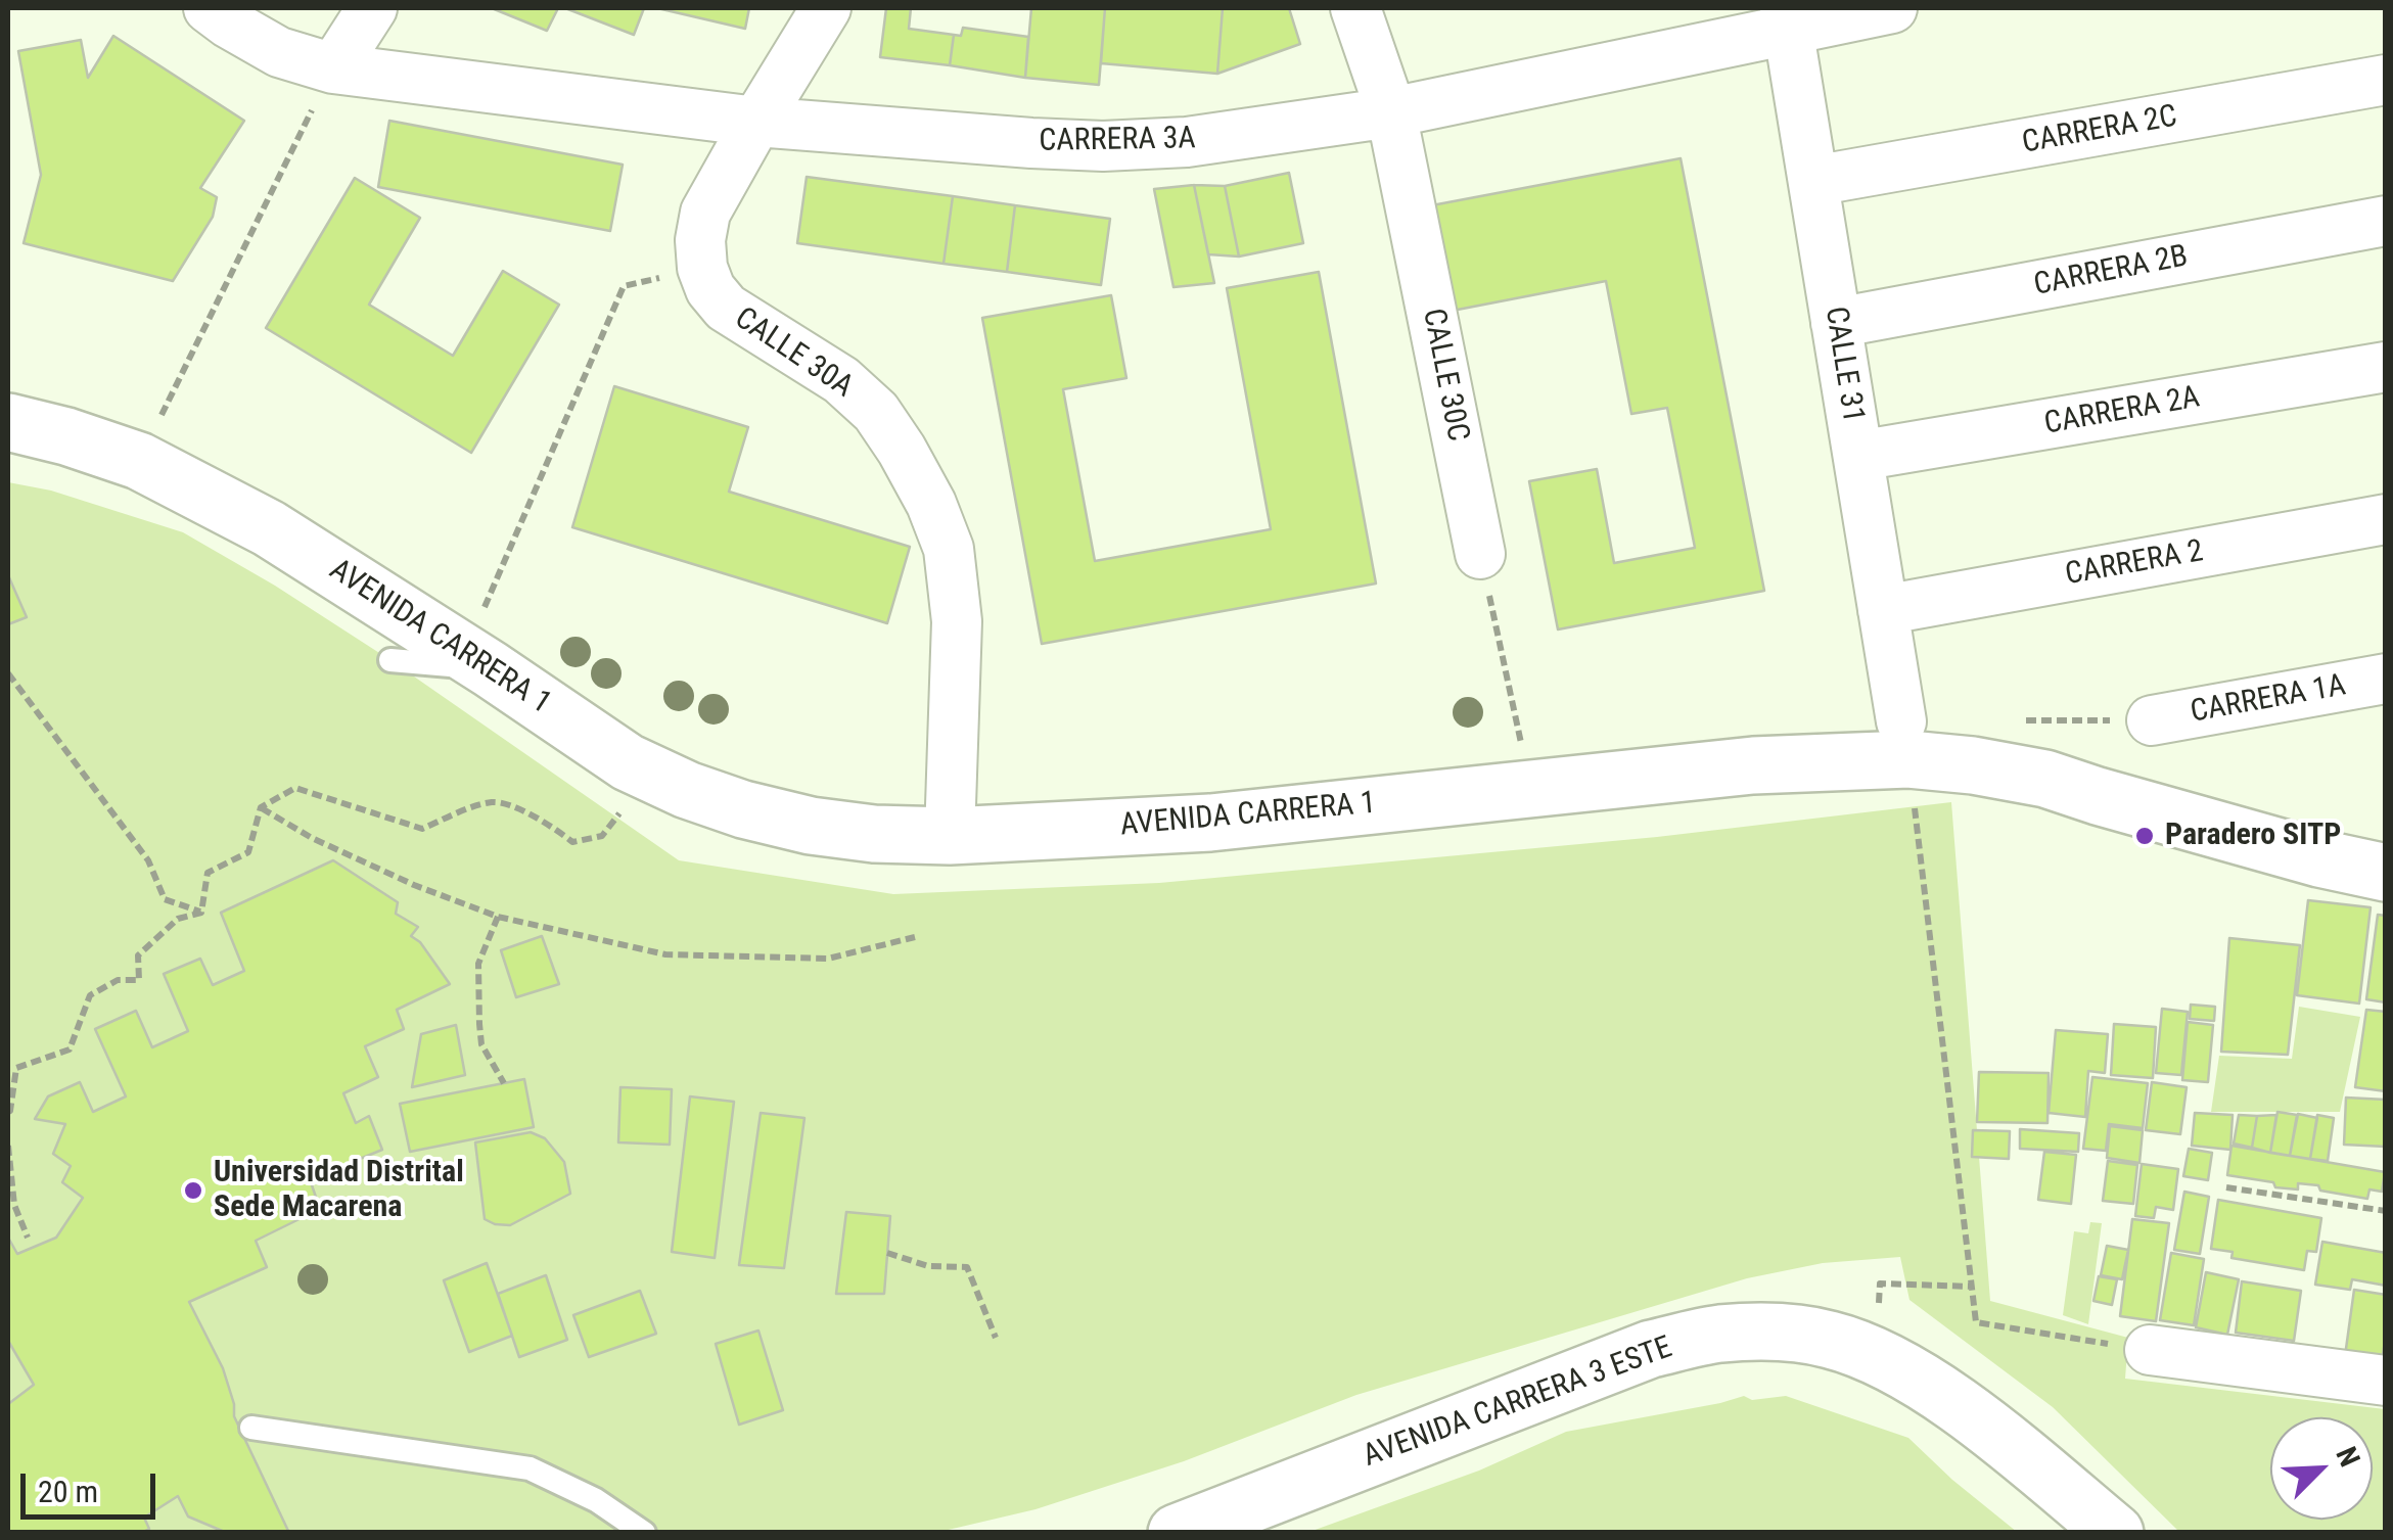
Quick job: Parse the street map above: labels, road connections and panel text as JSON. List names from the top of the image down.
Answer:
{
  "streets": {
    "main road": ["AVENIDA CARRERA 1", "AVENIDA CARRERA 3 ESTE"],
    "street": [
      "CARRERA 2C",
      "CARRERA 3A",
      "CARRERA 2B",
      "CALLE 30A",
      "CALLE 31",
      "CALLE 30C",
      "CARRERA 2A",
      "CARRERA 2",
      "CARRERA 1A"
    ]
  },
  "crossings": [
    ["CARRERA 2C", "CALLE 31"],
    ["CARRERA 3A", "CALLE 31"],
    ["CARRERA 3A", "CALLE 30C"],
    ["CARRERA 2B", "CALLE 31"],
    ["CALLE 30A", "AVENIDA CARRERA 1"],
    ["CALLE 31", "CARRERA 2A"],
    ["CALLE 31", "CARRERA 2"]
  ],
  "places": ["Paradero SITP", "Universidad Distrital Sede Macarena"],
  "scale_bar": "20 m",
  "north": "top right"
}
